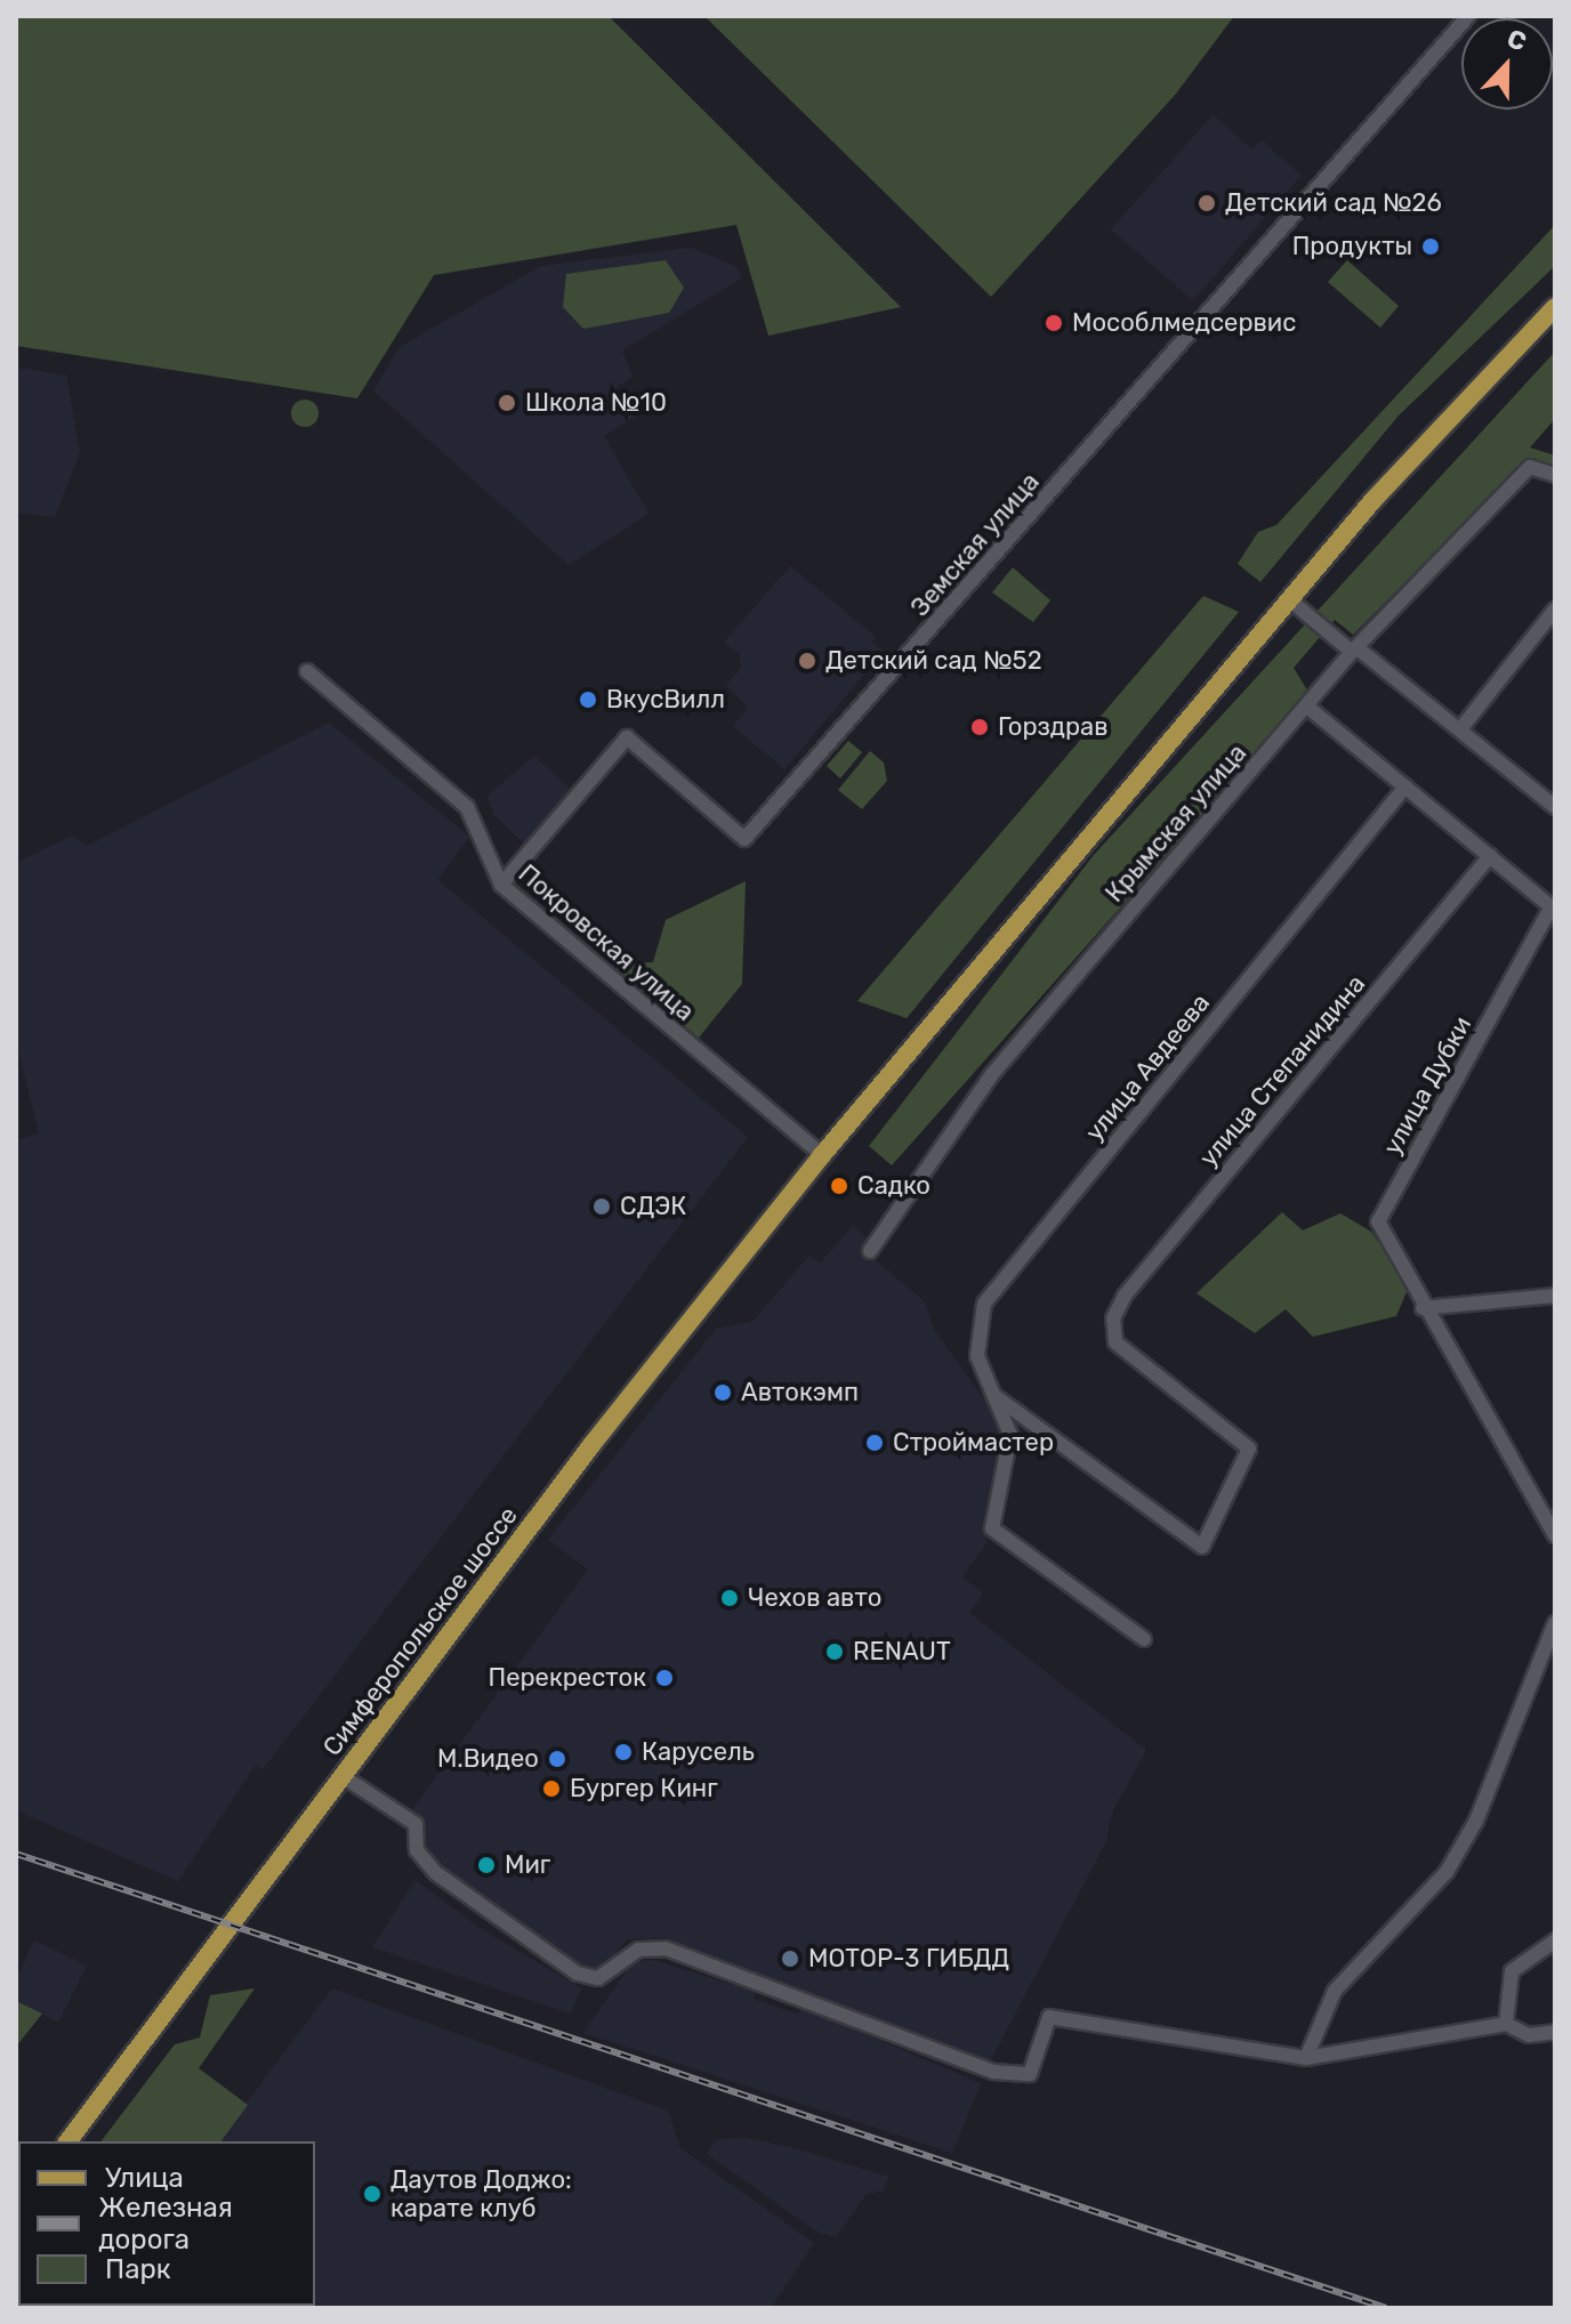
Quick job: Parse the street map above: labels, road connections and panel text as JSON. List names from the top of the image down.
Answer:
{
  "streets": {
    "main road": ["Симферопольское шоссе"],
    "street": [
      "Земская улица",
      "Крымская улица",
      "Покровская улица",
      "улица Авдеева",
      "улица Степанидина",
      "улица Дубки"
    ]
  },
  "crossings": [
    ["Земская улица", "Покровская улица"],
    ["Покровская улица", "Симферопольское шоссе"],
    ["улица Авдеева", "улица Степанидина"]
  ],
  "places": [
    "Детский сад №26",
    "Продукты",
    "Мособлмедсервис",
    "Школа №10",
    "Детский сад №52",
    "ВкусВилл",
    "Горздрав",
    "Садко",
    "СДЭК",
    "Автокэмп",
    "Строймастер",
    "Чехов авто",
    "RENAUT",
    "Перекресток",
    "Карусель",
    "М.Видео",
    "Бургер Кинг",
    "Миг",
    "МОТОР-3 ГИБДД",
    "Даутов Доджо: карате клуб"
  ],
  "legend": ["Улица", "Железная дорога", "Парк"],
  "north": "top"
}
